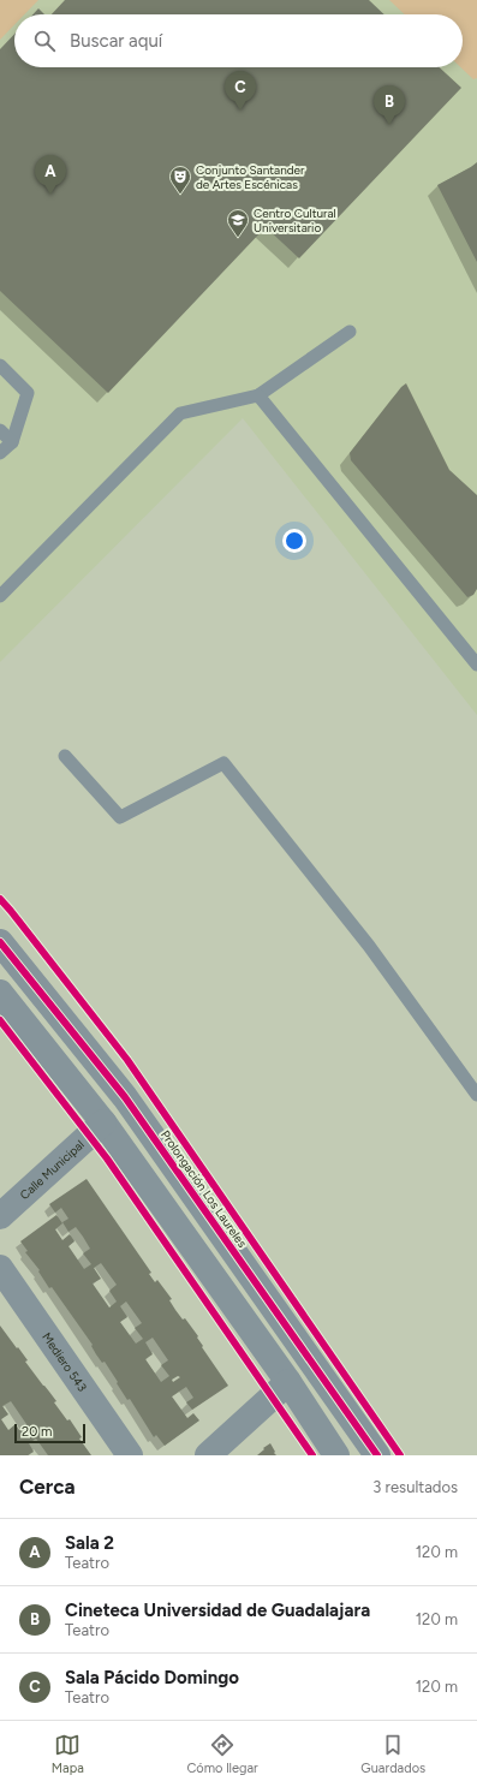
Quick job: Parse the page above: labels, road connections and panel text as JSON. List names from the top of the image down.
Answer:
{
  "streets": {
    "street": ["Calle Municipal", "Prolongación Los Laureles", "Mediero 543"]
  },
  "places": {
    "theatre": ["Conjunto Santander de Artes Escénicas"],
    "school or university": ["Centro Cultural Universitario"]
  },
  "scale_bar": "20 m",
  "page": {
    "search": "Buscar aquí",
    "pins": ["C", "B", "A"],
    "scale": "20 m",
    "heading": ["Cerca", "3 resultados"],
    "list": [
      {
        "mark": "A",
        "name": "Sala 2",
        "note": "Teatro",
        "value": "120 m"
      },
      {
        "mark": "B",
        "name": "Cineteca Universidad de Guadalajara",
        "note": "Teatro",
        "value": "120 m"
      },
      {
        "mark": "C",
        "name": "Sala Pácido Domingo",
        "note": "Teatro",
        "value": "120 m"
      }
    ],
    "nav": ["Mapa", "Cómo llegar", "Guardados"]
  }
}
